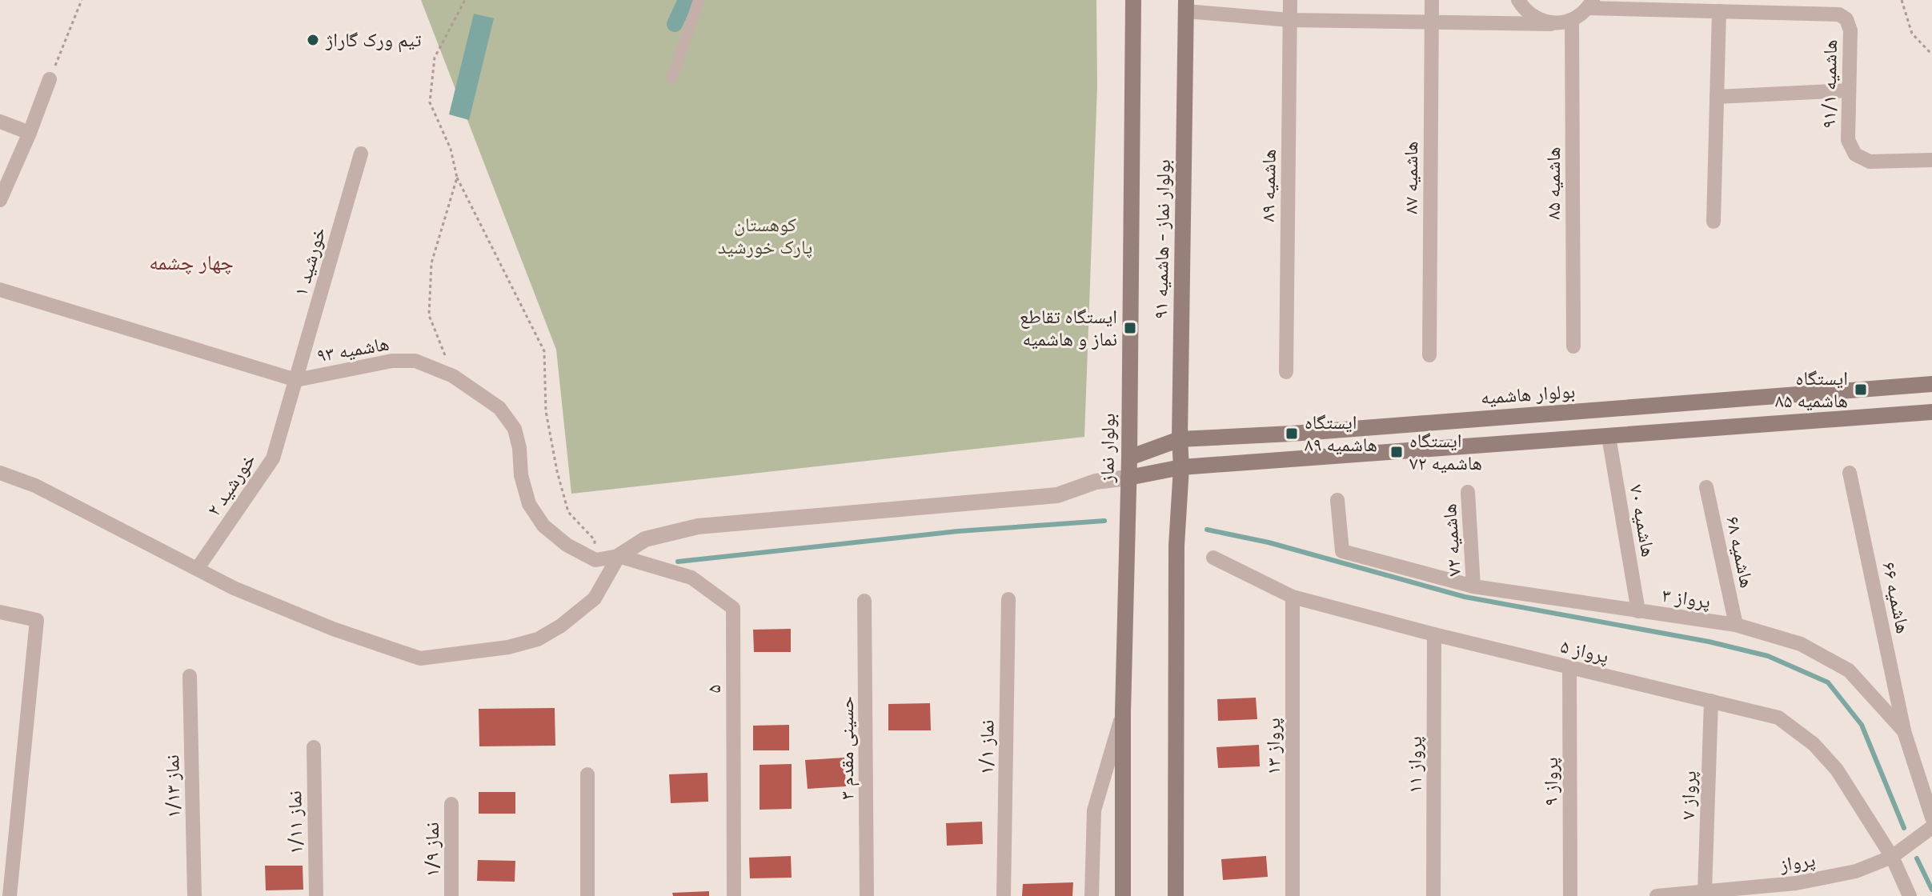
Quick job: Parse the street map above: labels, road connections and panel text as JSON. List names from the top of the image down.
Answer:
{
  "streets": {
    "main road": ["بولوار نماز - هاشمیه ۹۱", "بولوار هاشمیه", "بولوار نماز"],
    "street": [
      "هاشمیه ۹۱/۱",
      "هاشمیه ۸۷",
      "هاشمیه ۸۵",
      "هاشمیه ۸۹",
      "خورشید ۱",
      "هاشمیه ۹۳",
      "خورشید ۲",
      "هاشمیه ۷۰",
      "هاشمیه ۷۲",
      "هاشمیه ۶۸",
      "هاشمیه ۶۶",
      "پرواز ۳",
      "پرواز ۵",
      "۵",
      "پرواز ۱۳",
      "نماز ۱/۱",
      "حسینی مقدم ۳",
      "پرواز ۱۱",
      "پرواز ۹",
      "نماز ۱/۱۳",
      "پرواز ۷",
      "نماز ۱/۱۱",
      "نماز ۱/۹",
      "پرواز"
    ]
  },
  "crossings": [
    ["بولوار نماز - هاشمیه ۹۱", "بولوار هاشمیه"],
    ["خورشید ۱", "هاشمیه ۹۳"],
    ["خورشید ۱", "خورشید ۲"],
    ["هاشمیه ۹۳", "خورشید ۲"],
    ["بولوار هاشمیه", "بولوار نماز"],
    ["هاشمیه ۷۰", "پرواز ۳"],
    ["هاشمیه ۷۲", "پرواز ۳"],
    ["هاشمیه ۶۸", "پرواز ۳"],
    ["هاشمیه ۶۶", "پرواز ۳"],
    ["پرواز ۵", "پرواز ۱۳"],
    ["پرواز ۵", "پرواز ۱۱"],
    ["پرواز ۵", "پرواز ۹"],
    ["پرواز ۵", "پرواز ۷"],
    ["پرواز ۵", "پرواز"],
    ["پرواز ۷", "پرواز"]
  ],
  "districts": ["چهار چشمه"],
  "parks": ["کوهستان پارک خورشید"],
  "places": {
    "other": ["تیم ورک گاراژ"],
    "transit": [
      "ایستگاه تقاطع نماز و هاشمیه",
      "ایستگاه هاشمیه ۸۵",
      "ایستگاه هاشمیه ۸۹",
      "ایستگاه هاشمیه ۷۲"
    ]
  }
}
